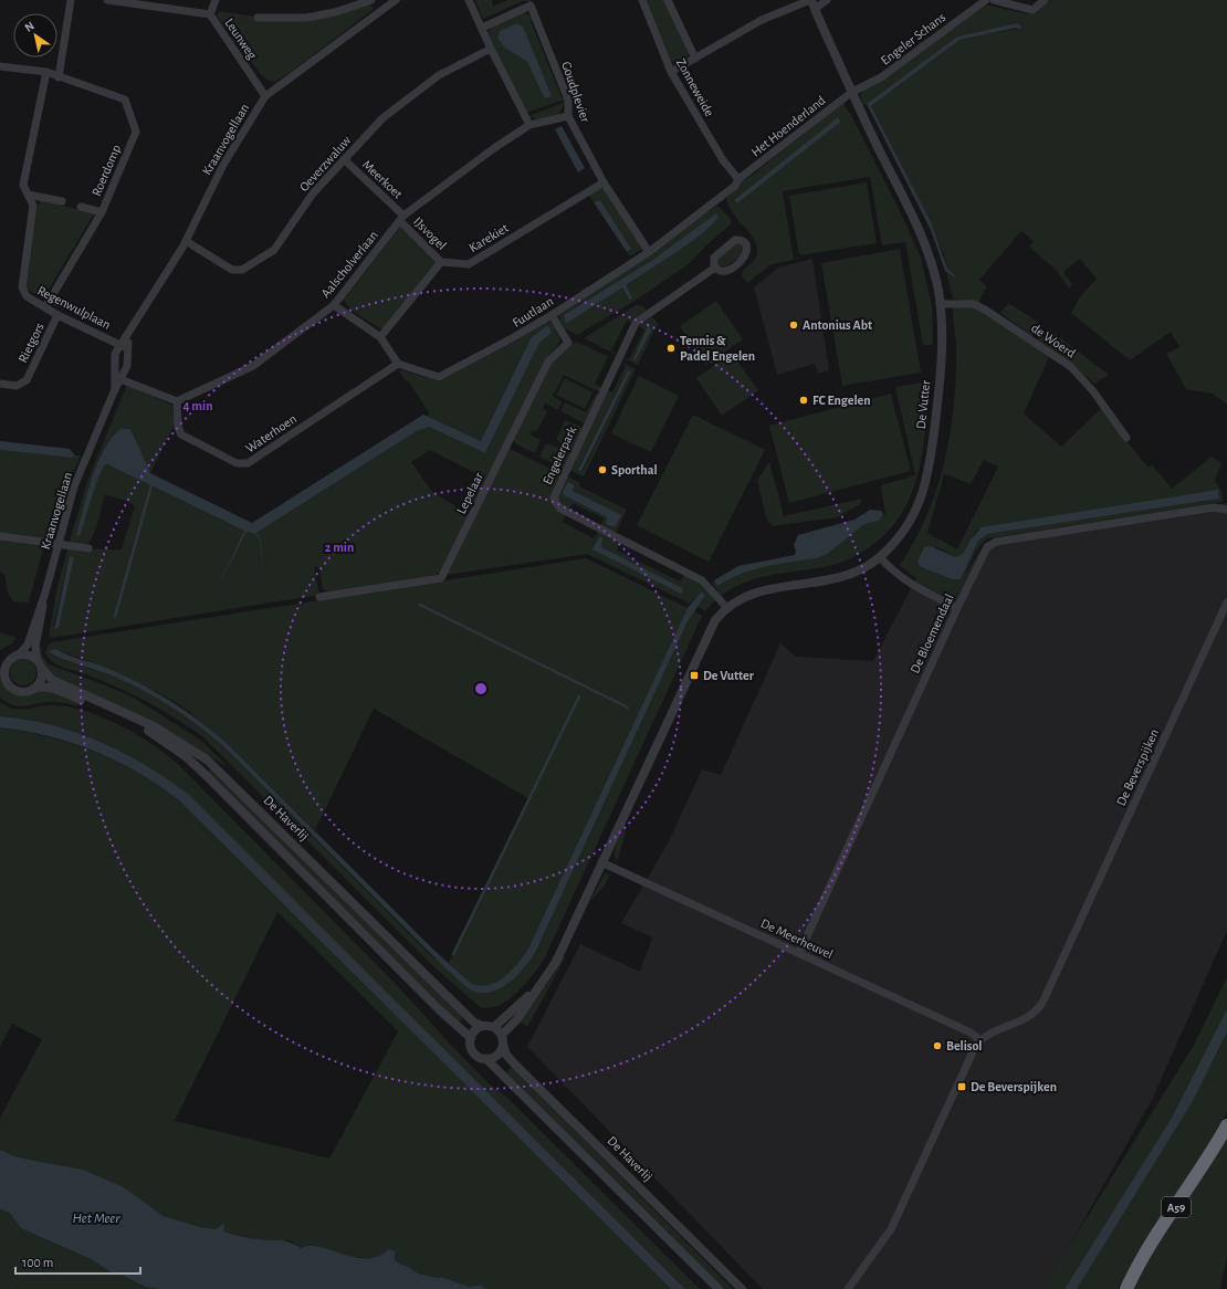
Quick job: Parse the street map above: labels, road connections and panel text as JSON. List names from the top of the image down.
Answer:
{
  "streets": {
    "highway": ["A59"],
    "street": [
      "Leunweg",
      "Engeler Schans",
      "Zonneweide",
      "Goudplevier",
      "Het Hoenderland",
      "Kraanvogellaan",
      "Oeverzwaluw",
      "Roerdomp",
      "Meerkoet",
      "IJsvogel",
      "Karekiet",
      "Aalscholverlaan",
      "Regenwulplaan",
      "Fuutlaan",
      "de Woerd",
      "Rietgors",
      "De Vutter",
      "Waterhoen",
      "Engelerpark",
      "Lepelaar",
      "De Bloemendaal",
      "De Beverspijken",
      "De Haverlij",
      "De Meerheuvel"
    ]
  },
  "crossings": [
    ["Leunweg", "Kraanvogellaan"],
    ["Engeler Schans", "Het Hoenderland"],
    ["Engeler Schans", "De Vutter"],
    ["Zonneweide", "Het Hoenderland"],
    ["Zonneweide", "Fuutlaan"],
    ["Goudplevier", "Karekiet"],
    ["Goudplevier", "Aalscholverlaan"],
    ["Goudplevier", "Fuutlaan"],
    ["Het Hoenderland", "Fuutlaan"],
    ["Het Hoenderland", "De Vutter"],
    ["Kraanvogellaan", "Oeverzwaluw"],
    ["Kraanvogellaan", "Regenwulplaan"],
    ["Kraanvogellaan", "De Haverlij"],
    ["Oeverzwaluw", "Meerkoet"],
    ["Roerdomp", "Regenwulplaan"],
    ["Meerkoet", "IJsvogel"],
    ["Meerkoet", "Aalscholverlaan"],
    ["IJsvogel", "Karekiet"],
    ["IJsvogel", "Aalscholverlaan"],
    ["Aalscholverlaan", "Waterhoen"],
    ["Regenwulplaan", "Rietgors"],
    ["Fuutlaan", "Waterhoen"],
    ["Fuutlaan", "Lepelaar"],
    ["de Woerd", "De Vutter"],
    ["De Vutter", "Engelerpark"],
    ["De Vutter", "De Haverlij"],
    ["De Vutter", "De Meerheuvel"],
    ["De Bloemendaal", "De Meerheuvel"],
    ["De Beverspijken", "De Meerheuvel"]
  ],
  "water": ["Het Meer"],
  "places": {
    "other": [
      "Antonius Abt",
      "Tennis & Padel Engelen",
      "FC Engelen",
      "Sporthal",
      "Belisol"
    ],
    "transit": ["De Vutter", "De Beverspijken"]
  },
  "scale_bar": "100 m",
  "north": "top left",
  "rings": ["4 min", "2 min"]
}
